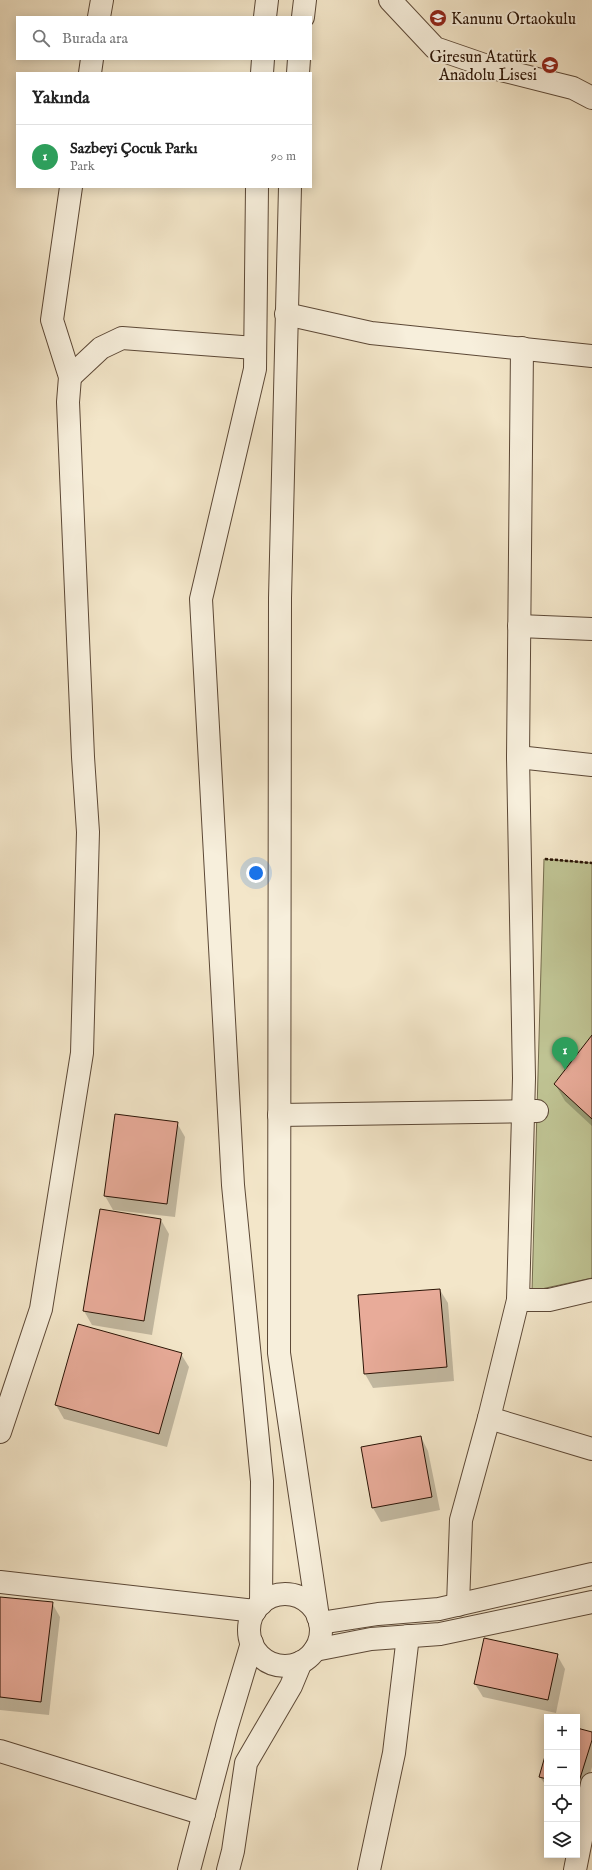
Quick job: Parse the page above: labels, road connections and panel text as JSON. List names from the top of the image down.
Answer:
{
  "places": {
    "school or university": ["Kanunu Ortaokulu", "Giresun Atatürk Anadolu Lisesi"]
  },
  "page": {
    "search": "Burada ara",
    "heading": "Yakında",
    "list": [
      {
        "mark": "1",
        "name": "Sazbeyi Çocuk Parkı",
        "note": "Park",
        "value": "90 m"
      }
    ],
    "pins": "1",
    "map_buttons": ["+", "−"]
  }
}
